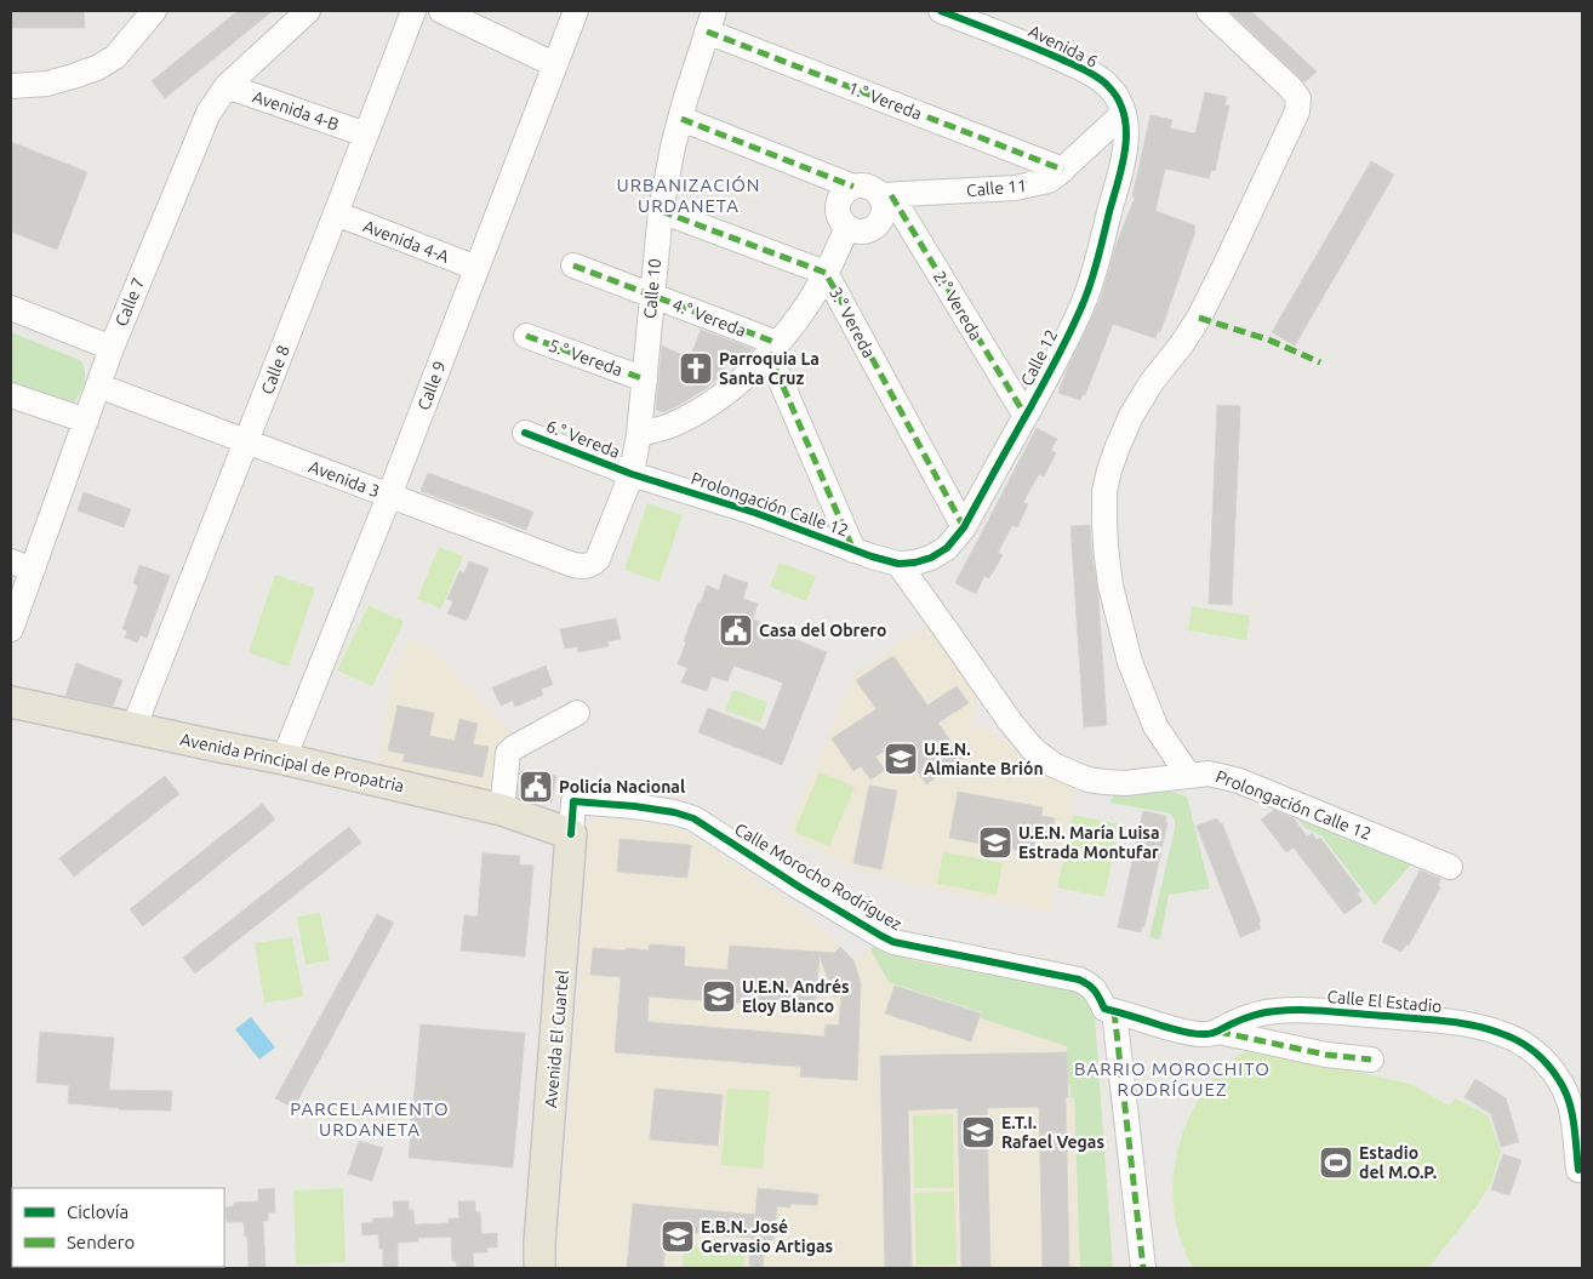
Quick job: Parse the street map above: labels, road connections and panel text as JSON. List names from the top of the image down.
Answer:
{
  "streets": {
    "main road": ["Avenida Principal de Propatria", "Avenida El Cuartel"],
    "street": [
      "Avenida 6",
      "1.° Vereda",
      "Avenida 4-B",
      "Calle 11",
      "Avenida 4-A",
      "Calle 10",
      "Calle 7",
      "2.° Vereda",
      "4.° Vereda",
      "3.° Vereda",
      "5.° Vereda",
      "Calle 12",
      "Calle 8",
      "Calle 9",
      "6.° Vereda",
      "Avenida 3",
      "Prolongación Calle 12",
      "Calle Morocho Rodríguez",
      "Calle El Estadio"
    ]
  },
  "crossings": [
    ["Avenida 6", "Calle 11"],
    ["Avenida 6", "Calle 12"],
    ["1.° Vereda", "Calle 11"],
    ["1.° Vereda", "Calle 10"],
    ["Avenida 4-B", "Calle 7"],
    ["Avenida 4-B", "Calle 8"],
    ["Calle 11", "2.° Vereda"],
    ["Calle 11", "Calle 12"],
    ["Avenida 4-A", "Calle 8"],
    ["Avenida 4-A", "Calle 9"],
    ["Calle 10", "4.° Vereda"],
    ["Calle 10", "3.° Vereda"],
    ["Calle 10", "5.° Vereda"],
    ["Calle 10", "6.° Vereda"],
    ["Calle 10", "Avenida 3"],
    ["Calle 10", "Prolongación Calle 12"],
    ["Calle 7", "Avenida 3"],
    ["2.° Vereda", "Calle 12"],
    ["3.° Vereda", "Calle 12"],
    ["Calle 12", "Prolongación Calle 12"],
    ["Calle 8", "Avenida 3"],
    ["Calle 8", "Avenida Principal de Propatria"],
    ["Calle 9", "Avenida 3"],
    ["Calle 9", "Avenida Principal de Propatria"],
    ["6.° Vereda", "Prolongación Calle 12"],
    ["Avenida Principal de Propatria", "Calle Morocho Rodríguez"],
    ["Avenida Principal de Propatria", "Avenida El Cuartel"],
    ["Calle Morocho Rodríguez", "Calle El Estadio"],
    ["Calle Morocho Rodríguez", "Avenida El Cuartel"]
  ],
  "districts": ["URBANIZACIÓN URDANETA", "BARRIO MOROCHITO RODRÍGUEZ", "PARCELAMIENTO URDANETA"],
  "places": {
    "church": ["Parroquia La Santa Cruz"],
    "public building": ["Casa del Obrero", "Policía Nacional"],
    "school or university": [
      "U.E.N. Almiante Brión",
      "U.E.N. María Luisa Estrada Montufar",
      "U.E.N. Andrés Eloy Blanco",
      "E.T.I. Rafael Vegas",
      "E.B.N. José Gervasio Artigas"
    ],
    "sports": ["Estadio del M.O.P."]
  },
  "legend": ["Ciclovía", "Sendero"]
}
